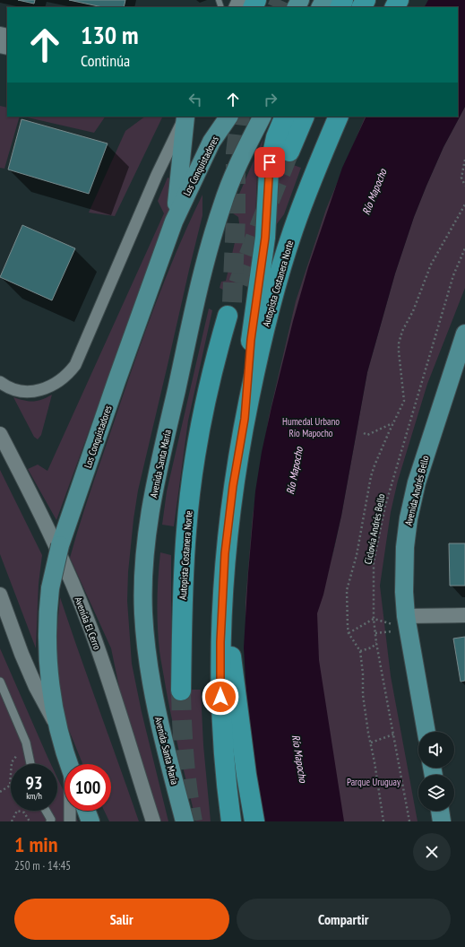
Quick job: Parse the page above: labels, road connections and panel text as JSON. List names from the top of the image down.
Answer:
{
  "streets": {
    "highway": ["Autopista Costanera Norte"],
    "main road": ["Los Conquistadores", "Avenida Santa María", "Avenida Andrés Bello"],
    "street": ["Avenida El Cerro"],
    "path": ["Ciclovía Andrés Bello"]
  },
  "water": ["Río Mapocho"],
  "parks": ["Humedal Urbano Río Mapocho", "Parque Uruguay"],
  "page": {
    "turn": ["130 m", "Continúa"],
    "speed": "93 km/h",
    "limit": "100",
    "heading": ["1 min", "250 m · 14:45"],
    "buttons": ["Salir", "Compartir"]
  }
}
